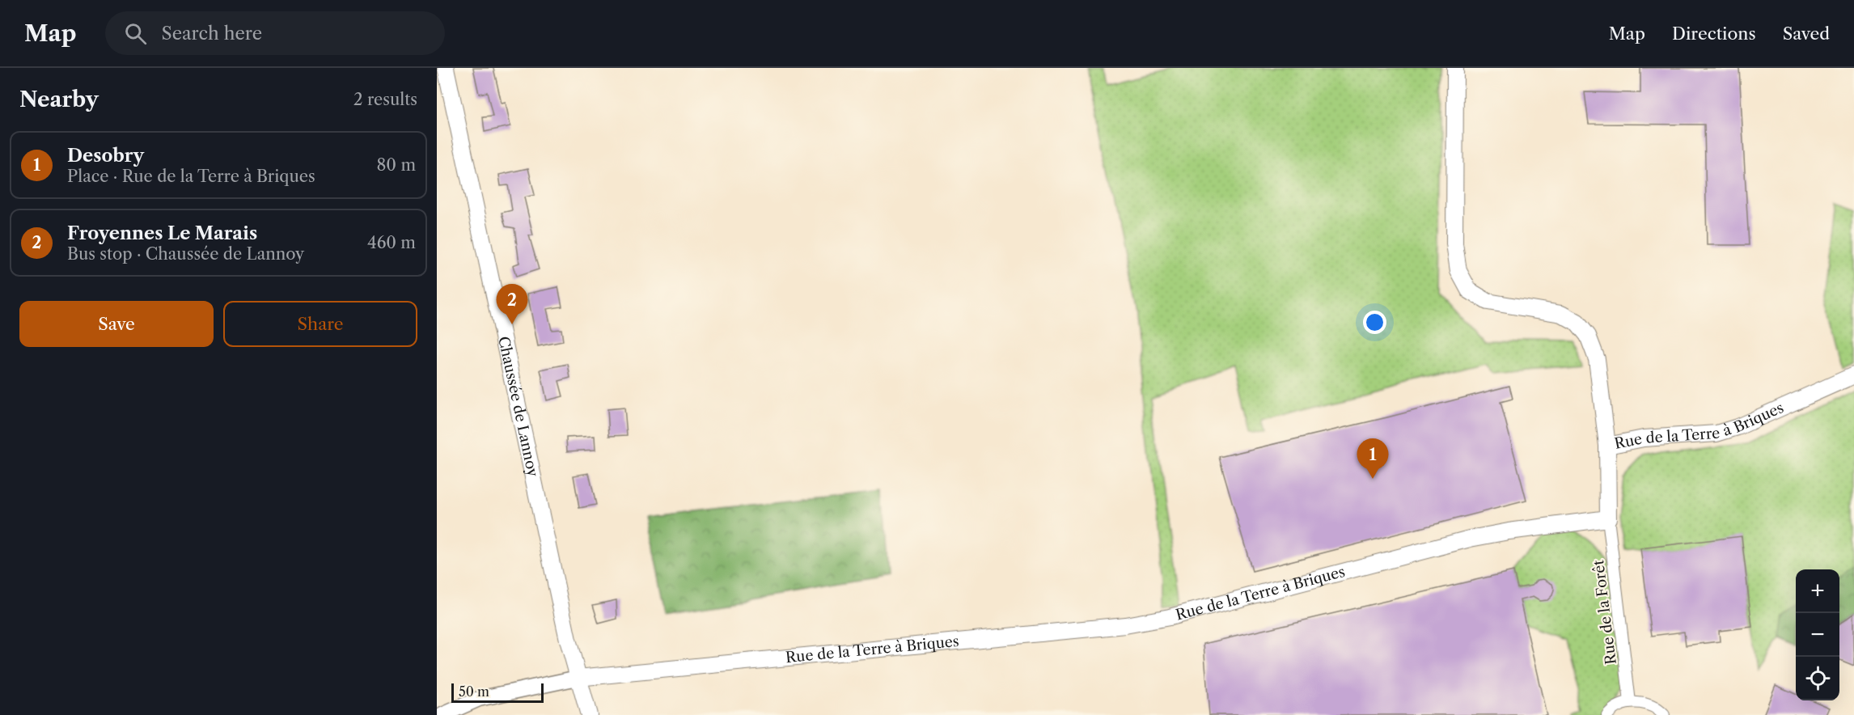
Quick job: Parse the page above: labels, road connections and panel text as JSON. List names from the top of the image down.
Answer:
{
  "streets": {
    "main road": ["Chaussée de Lannoy", "Rue de la Terre à Briques"],
    "street": ["Rue de la Forêt"]
  },
  "crossings": [
    ["Chaussée de Lannoy", "Rue de la Terre à Briques"],
    ["Rue de la Terre à Briques", "Rue de la Forêt"]
  ],
  "scale_bar": "50 m",
  "page": {
    "header": "Map",
    "search": "Search here",
    "nav": ["Map", "Directions", "Saved"],
    "heading": ["Nearby", "2 results"],
    "list": [
      {
        "mark": "1",
        "name": "Desobry",
        "note": "Place · Rue de la Terre à Briques",
        "value": "80 m"
      },
      {
        "mark": "2",
        "name": "Froyennes Le Marais",
        "note": "Bus stop · Chaussée de Lannoy",
        "value": "460 m"
      }
    ],
    "pins": ["2", "1"],
    "buttons": ["Save", "Share"],
    "map_buttons": ["+", "−"],
    "scale": "50 m"
  }
}
